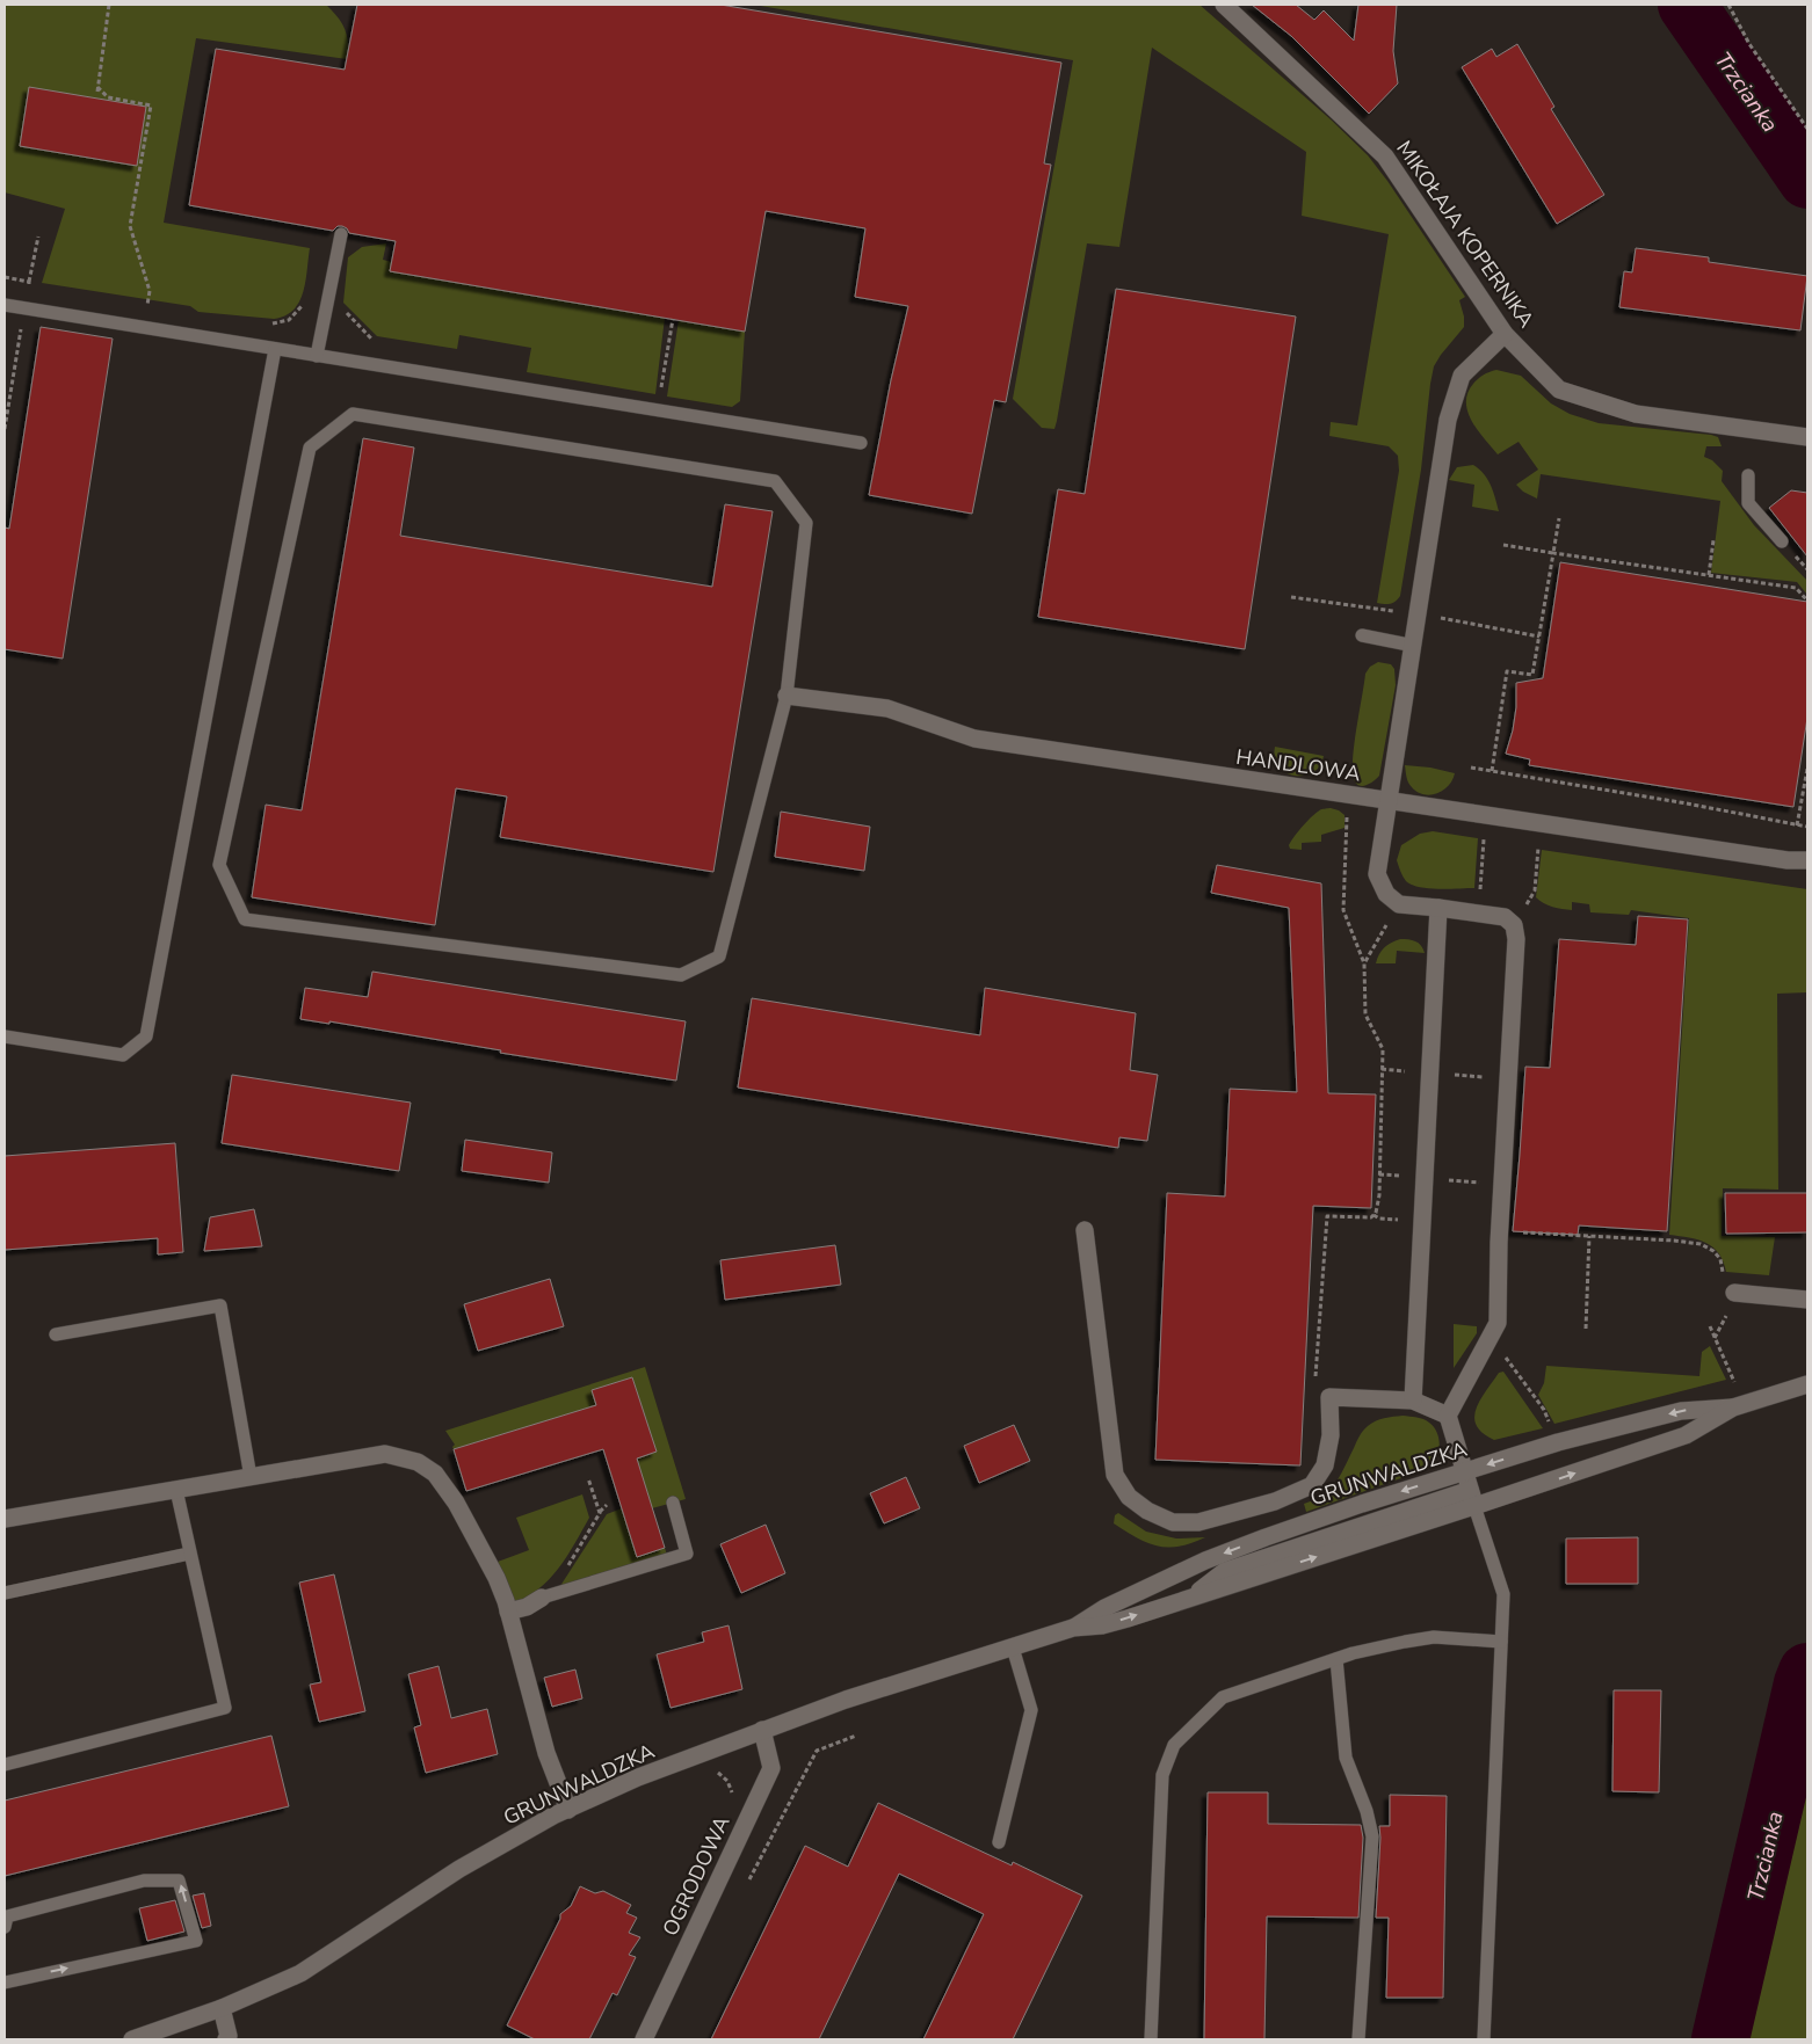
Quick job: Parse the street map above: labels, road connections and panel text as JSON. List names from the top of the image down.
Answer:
{
  "streets": {
    "street": [
      "MIKOŁAJA KOPERNIKA",
      "HANDLOWA",
      "GRUNWALDZKA",
      "OGRODOWA"
    ]
  },
  "crossings": [
    ["GRUNWALDZKA", "OGRODOWA"]
  ],
  "water": ["Trzcianka"]
}
